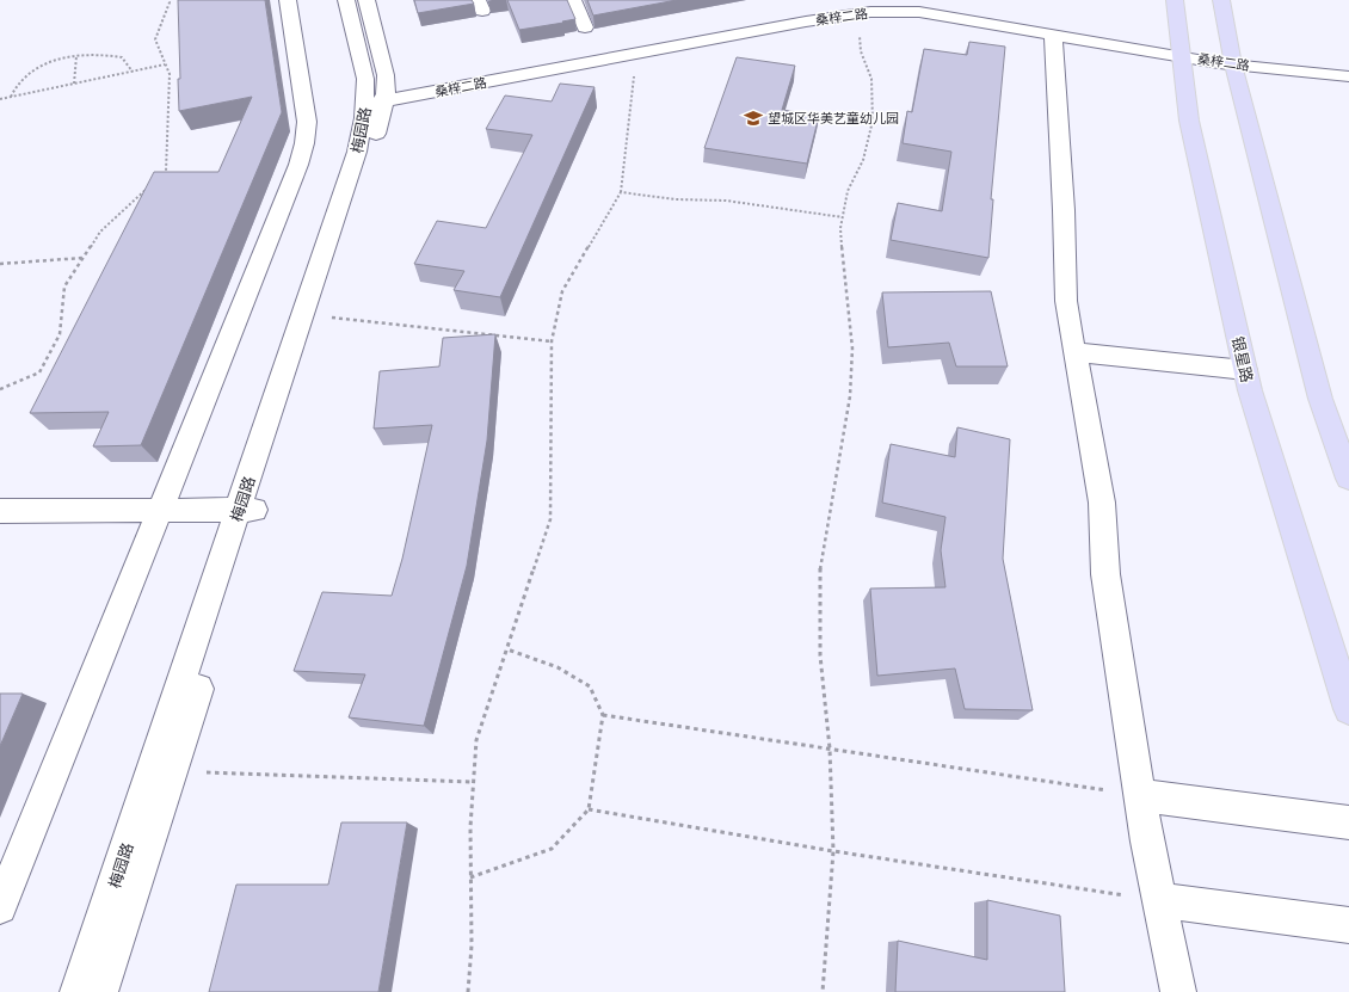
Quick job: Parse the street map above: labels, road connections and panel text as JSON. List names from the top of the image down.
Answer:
{
  "streets": {
    "main road": ["银星路"],
    "street": ["桑梓二路", "梅园路"]
  },
  "crossings": [
    ["桑梓二路", "梅园路"],
    ["桑梓二路", "银星路"]
  ],
  "places": {
    "school or university": ["望城区华美艺童幼儿园"]
  }
}
